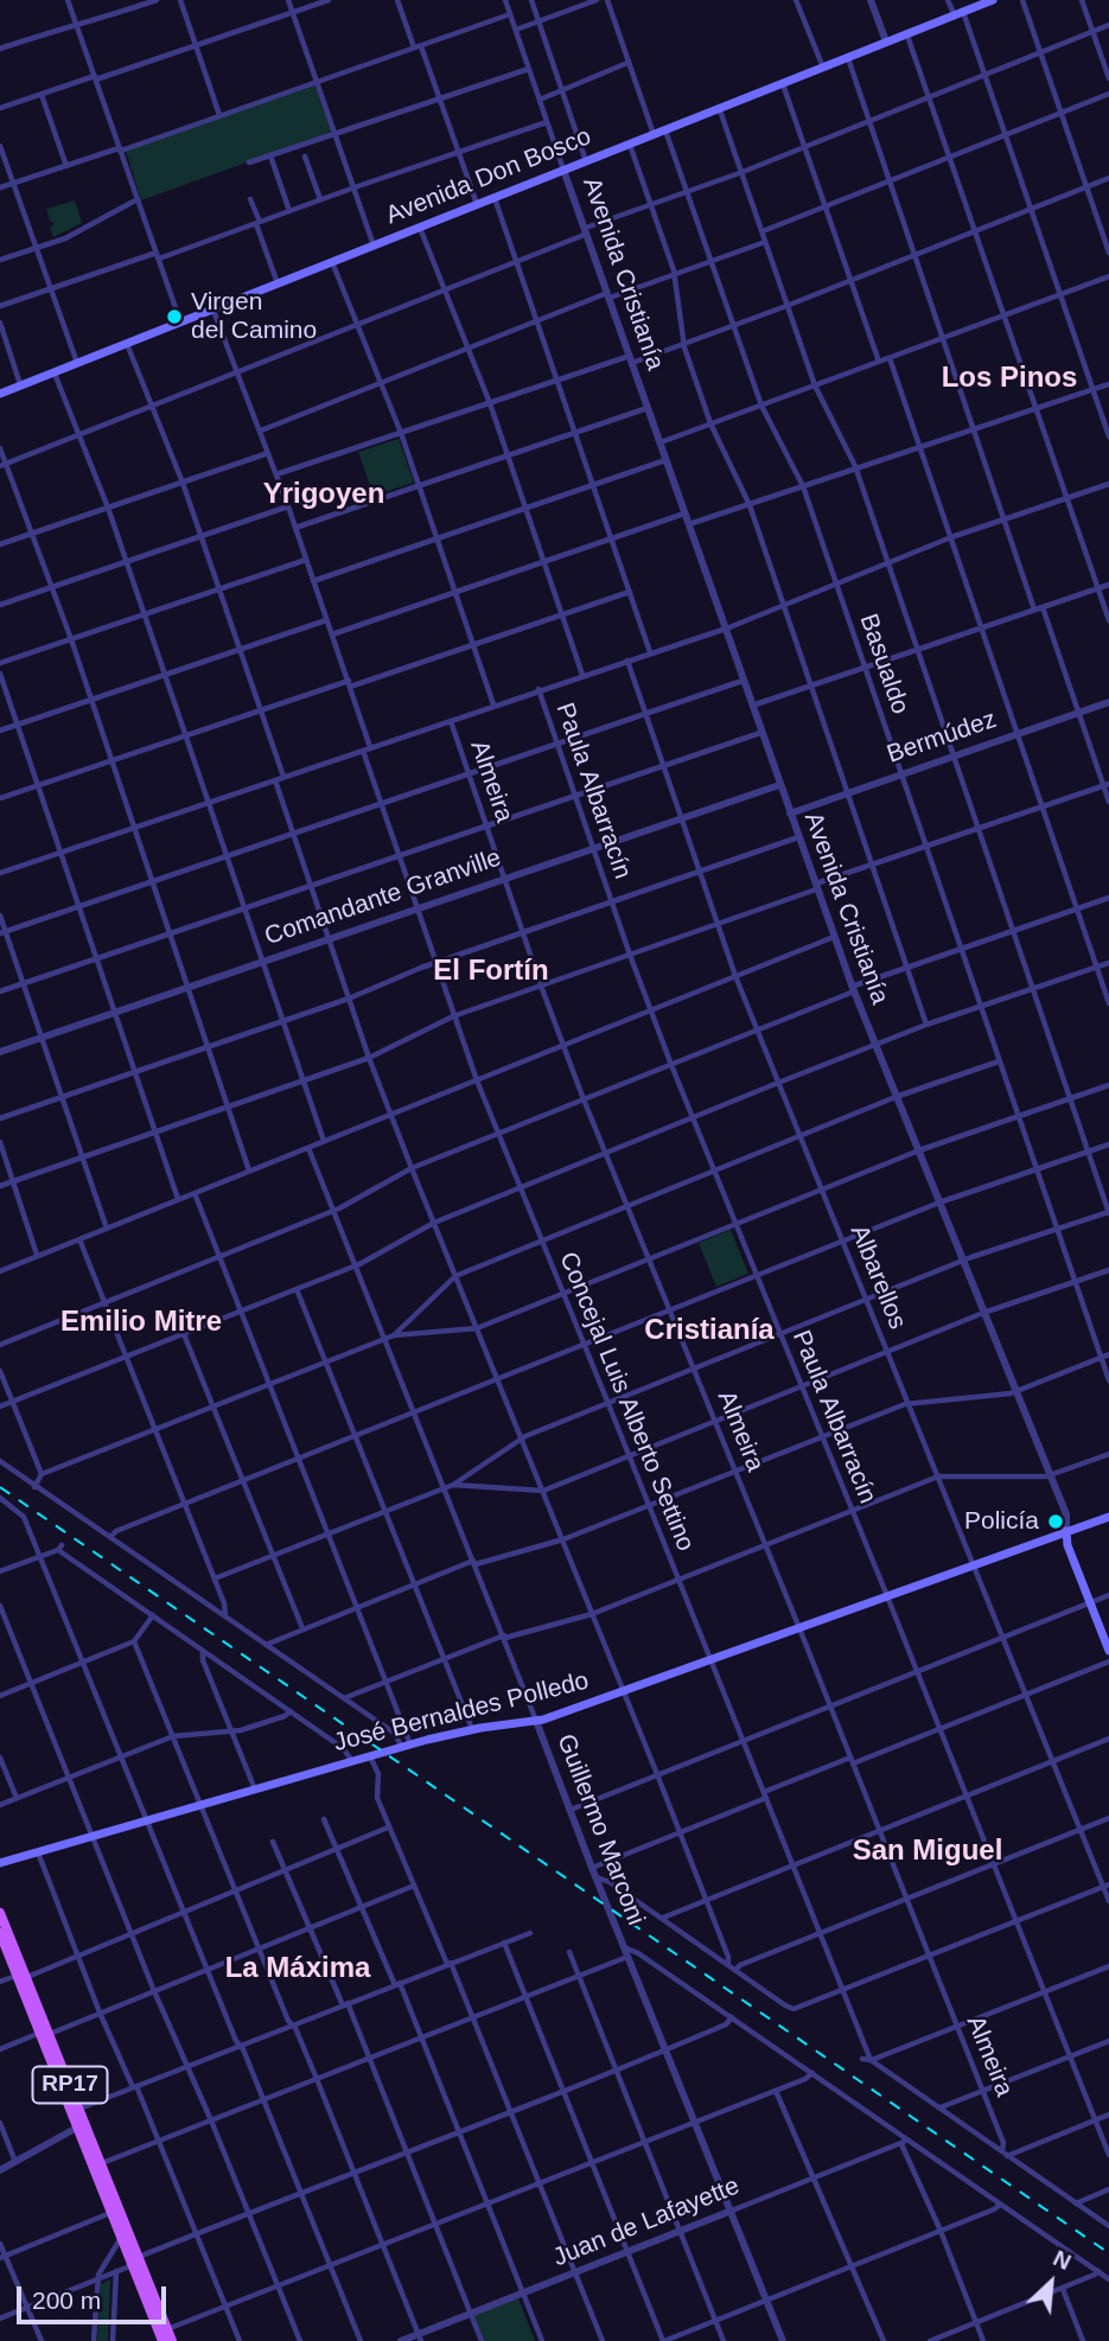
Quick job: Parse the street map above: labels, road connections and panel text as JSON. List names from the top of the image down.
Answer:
{
  "streets": {
    "main road": [
      "Avenida Don Bosco",
      "Avenida Cristianía",
      "José Bernaldes Polledo",
      "RP17"
    ],
    "street": [
      "Basualdo",
      "Bermúdez",
      "Almeira",
      "Paula Albarracín",
      "Comandante Granville",
      "Albarellos",
      "Concejal Luis Alberto Settino",
      "Guillermo Marconi",
      "Juan de Lafayette"
    ]
  },
  "crossings": [
    ["Avenida Don Bosco", "Avenida Cristianía"],
    ["Avenida Don Bosco", "Basualdo"],
    ["Avenida Don Bosco", "Almeira"],
    ["Avenida Cristianía", "Bermúdez"],
    ["Avenida Cristianía", "Comandante Granville"],
    ["Avenida Cristianía", "José Bernaldes Polledo"],
    ["Basualdo", "Bermúdez"],
    ["Almeira", "Comandante Granville"],
    ["Almeira", "José Bernaldes Polledo"],
    ["Paula Albarracín", "Comandante Granville"],
    ["Paula Albarracín", "José Bernaldes Polledo"],
    ["Comandante Granville", "Albarellos"],
    ["Comandante Granville", "Concejal Luis Alberto Settino"],
    ["Albarellos", "José Bernaldes Polledo"],
    ["Concejal Luis Alberto Settino", "José Bernaldes Polledo"],
    ["José Bernaldes Polledo", "Guillermo Marconi"],
    ["Guillermo Marconi", "Juan de Lafayette"]
  ],
  "districts": [
    "Los Pinos",
    "Yrigoyen",
    "El Fortín",
    "Emilio Mitre",
    "Cristianía",
    "San Miguel",
    "La Máxima"
  ],
  "places": ["Virgen del Camino", "Policía"],
  "scale_bar": "200 m",
  "north": "top right"
}
